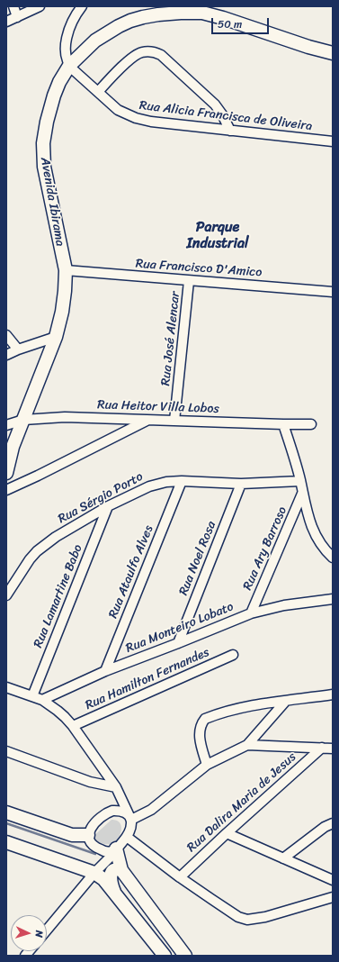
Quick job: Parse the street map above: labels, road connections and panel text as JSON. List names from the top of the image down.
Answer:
{
  "streets": {
    "main road": ["Avenida Ibirama"],
    "street": [
      "Rua Alicia Francisca de Oliveira",
      "Rua Francisco D'Amico",
      "Rua José Alencar",
      "Rua Heitor Villa Lobos",
      "Rua Sérgio Porto",
      "Rua Ary Barroso",
      "Rua Noel Rosa",
      "Rua Ataulfo Alves",
      "Rua Lamartine Babo",
      "Rua Monteiro Lobato",
      "Rua Hamilton Fernandes",
      "Rua Dalira Maria de Jesus"
    ]
  },
  "crossings": [
    ["Rua Alicia Francisca de Oliveira", "Avenida Ibirama"],
    ["Avenida Ibirama", "Rua Francisco D'Amico"],
    ["Avenida Ibirama", "Rua Heitor Villa Lobos"],
    ["Rua Francisco D'Amico", "Rua José Alencar"],
    ["Rua José Alencar", "Rua Heitor Villa Lobos"],
    ["Rua Sérgio Porto", "Rua Noel Rosa"],
    ["Rua Sérgio Porto", "Rua Ataulfo Alves"],
    ["Rua Sérgio Porto", "Rua Lamartine Babo"],
    ["Rua Ary Barroso", "Rua Monteiro Lobato"],
    ["Rua Noel Rosa", "Rua Monteiro Lobato"],
    ["Rua Ataulfo Alves", "Rua Monteiro Lobato"]
  ],
  "districts": ["Parque Industrial"],
  "scale_bar": "50 m",
  "north": "right"
}
